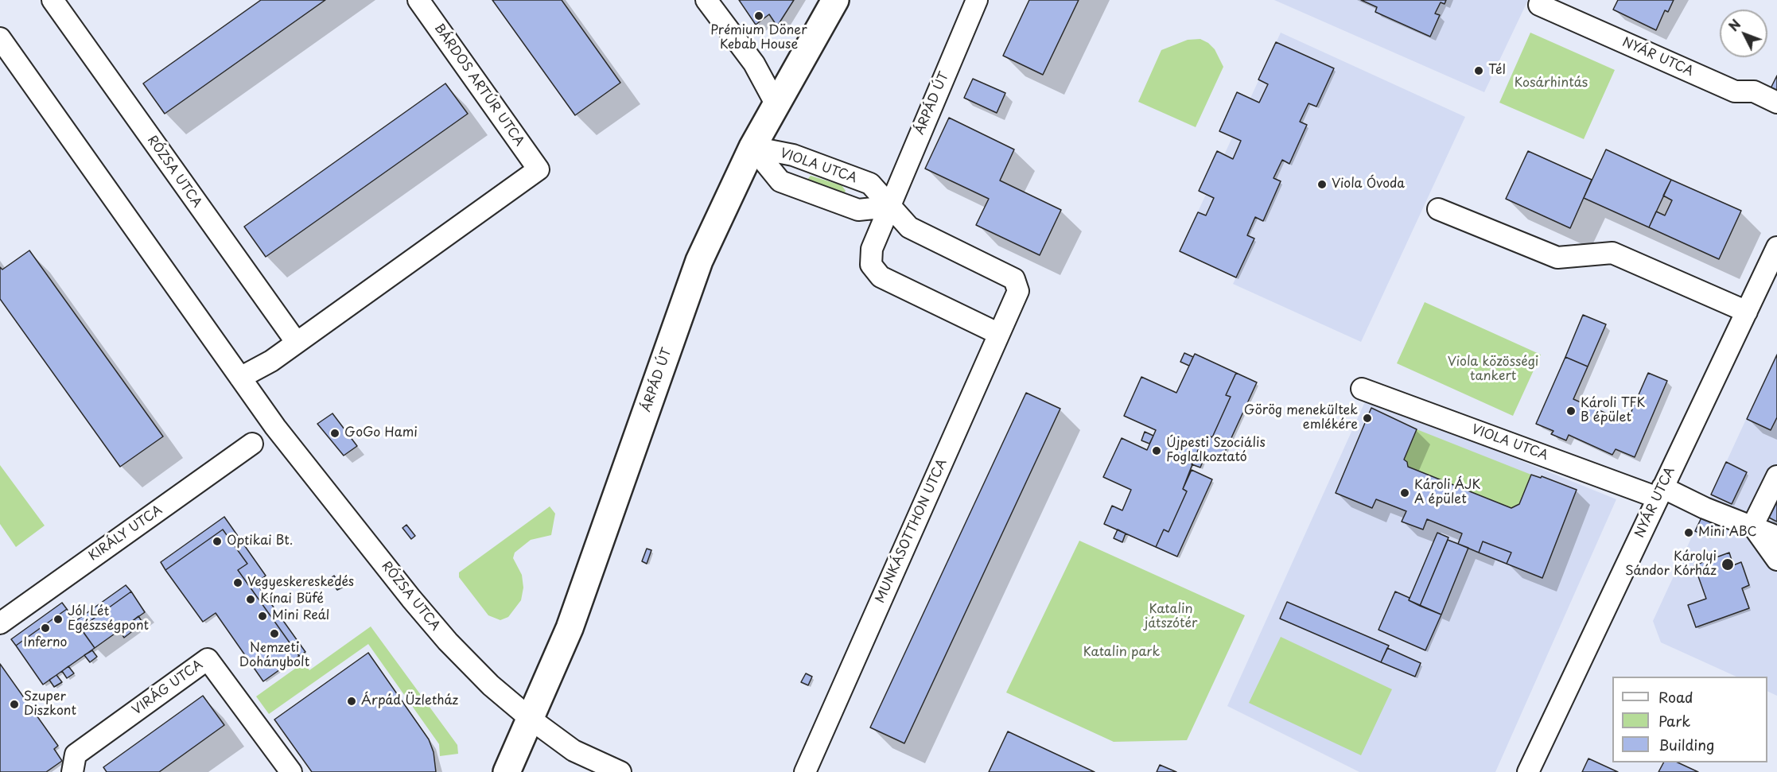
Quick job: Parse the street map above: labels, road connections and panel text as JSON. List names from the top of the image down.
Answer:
{
  "streets": {
    "main road": ["ÁRPÁD ÚT"],
    "street": [
      "NYÁR UTCA",
      "BÁRDOS ARTÚR UTCA",
      "VIOLA UTCA",
      "RÓZSA UTCA",
      "MUNKÁSOTTHON UTCA",
      "KIRÁLY UTCA",
      "VIRÁG UTCA"
    ]
  },
  "crossings": [
    ["NYÁR UTCA", "VIOLA UTCA"],
    ["BÁRDOS ARTÚR UTCA", "RÓZSA UTCA"],
    ["ÁRPÁD ÚT", "VIOLA UTCA"],
    ["ÁRPÁD ÚT", "RÓZSA UTCA"],
    ["VIOLA UTCA", "MUNKÁSOTTHON UTCA"]
  ],
  "parks": [
    "Kosárhintás",
    "Viola közösségi tankert",
    "Katalin játszótér",
    "Katalin park"
  ],
  "places": [
    "Prémium Döner Kebab House",
    "Tél",
    "Viola Óvoda",
    "Károli TFK B épület",
    "Görög menekültek emlékére",
    "GoGo Hami",
    "Újpesti Szociális Foglalkoztató",
    "Károli ÁJK A épület",
    "Mini ABC",
    "Optikai Bt.",
    "Károlyi Sándor Kórház",
    "Vegyeskereskedés",
    "Kínai Büfé",
    "Mini Reál",
    "Jól Lét Egészségpont",
    "Inferno",
    "Nemzeti Dohánybolt",
    "Árpád Üzletház",
    "Szuper Diszkont"
  ],
  "legend": ["Road", "Park", "Building"],
  "north": "top left"
}
